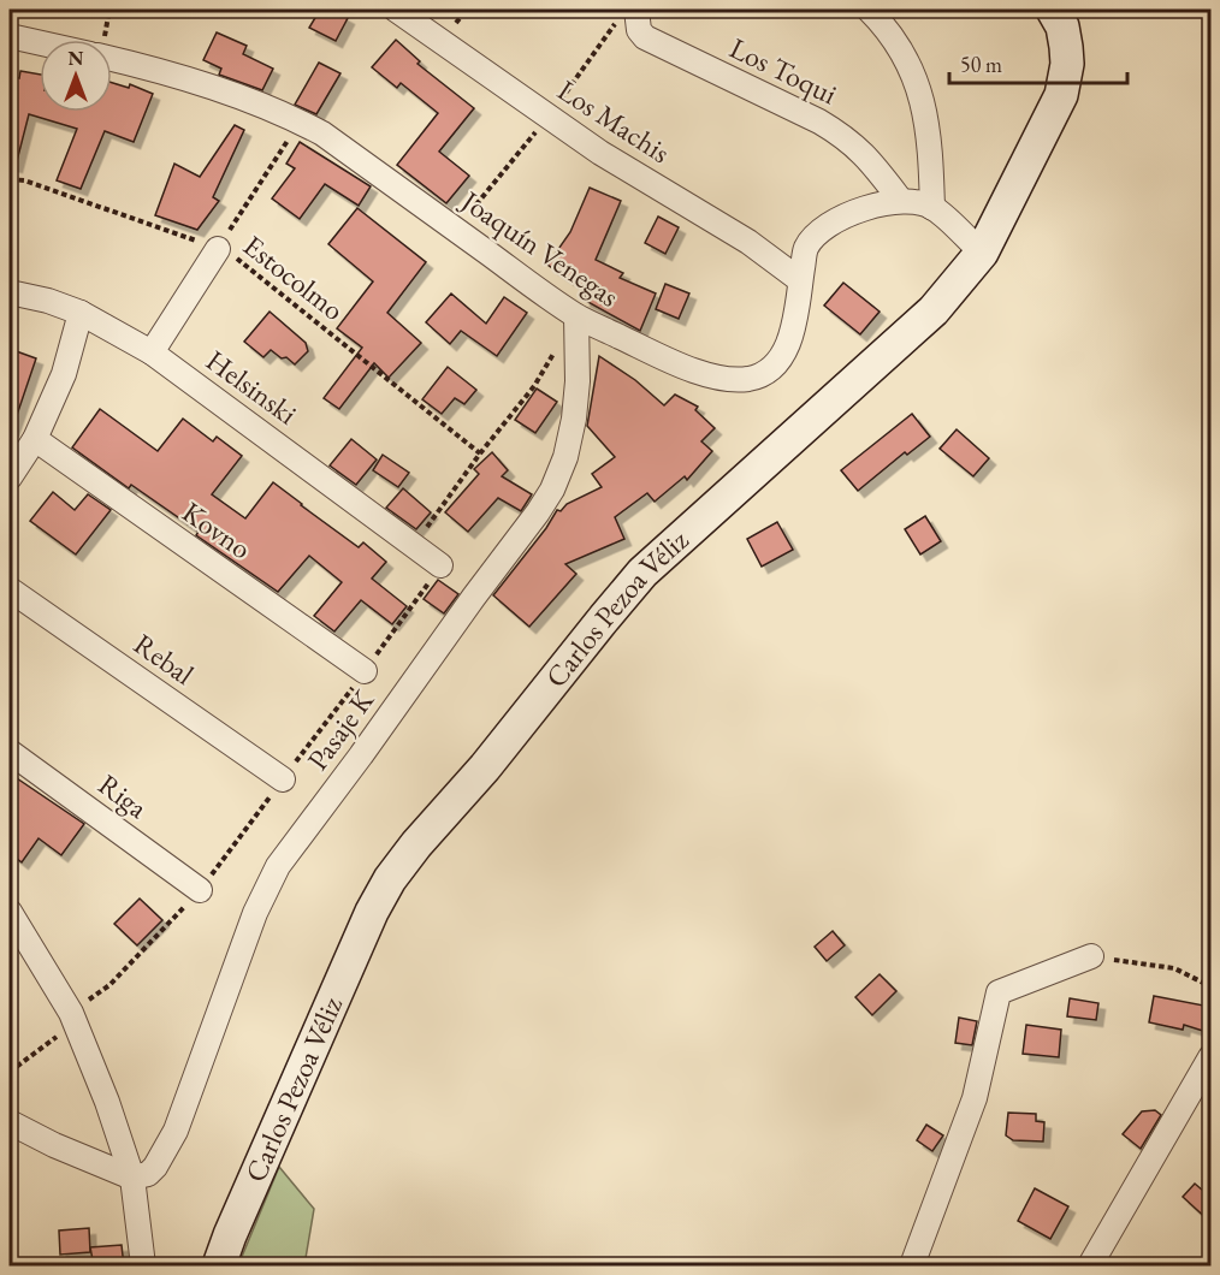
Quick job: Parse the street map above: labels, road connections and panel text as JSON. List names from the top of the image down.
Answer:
{
  "streets": {
    "main road": ["Carlos Pezoa Véliz"],
    "street": [
      "Los Toqui",
      "Los Machis",
      "Joaquín Venegas",
      "Helsinski",
      "Kovno",
      "Rebal",
      "Pasaje K",
      "Riga"
    ],
    "path": ["Estocolmo"]
  },
  "crossings": [
    ["Los Toqui", "Joaquín Venegas"],
    ["Los Machis", "Joaquín Venegas"],
    ["Joaquín Venegas", "Pasaje K"]
  ],
  "scale_bar": "50 m",
  "north": "top"
}
